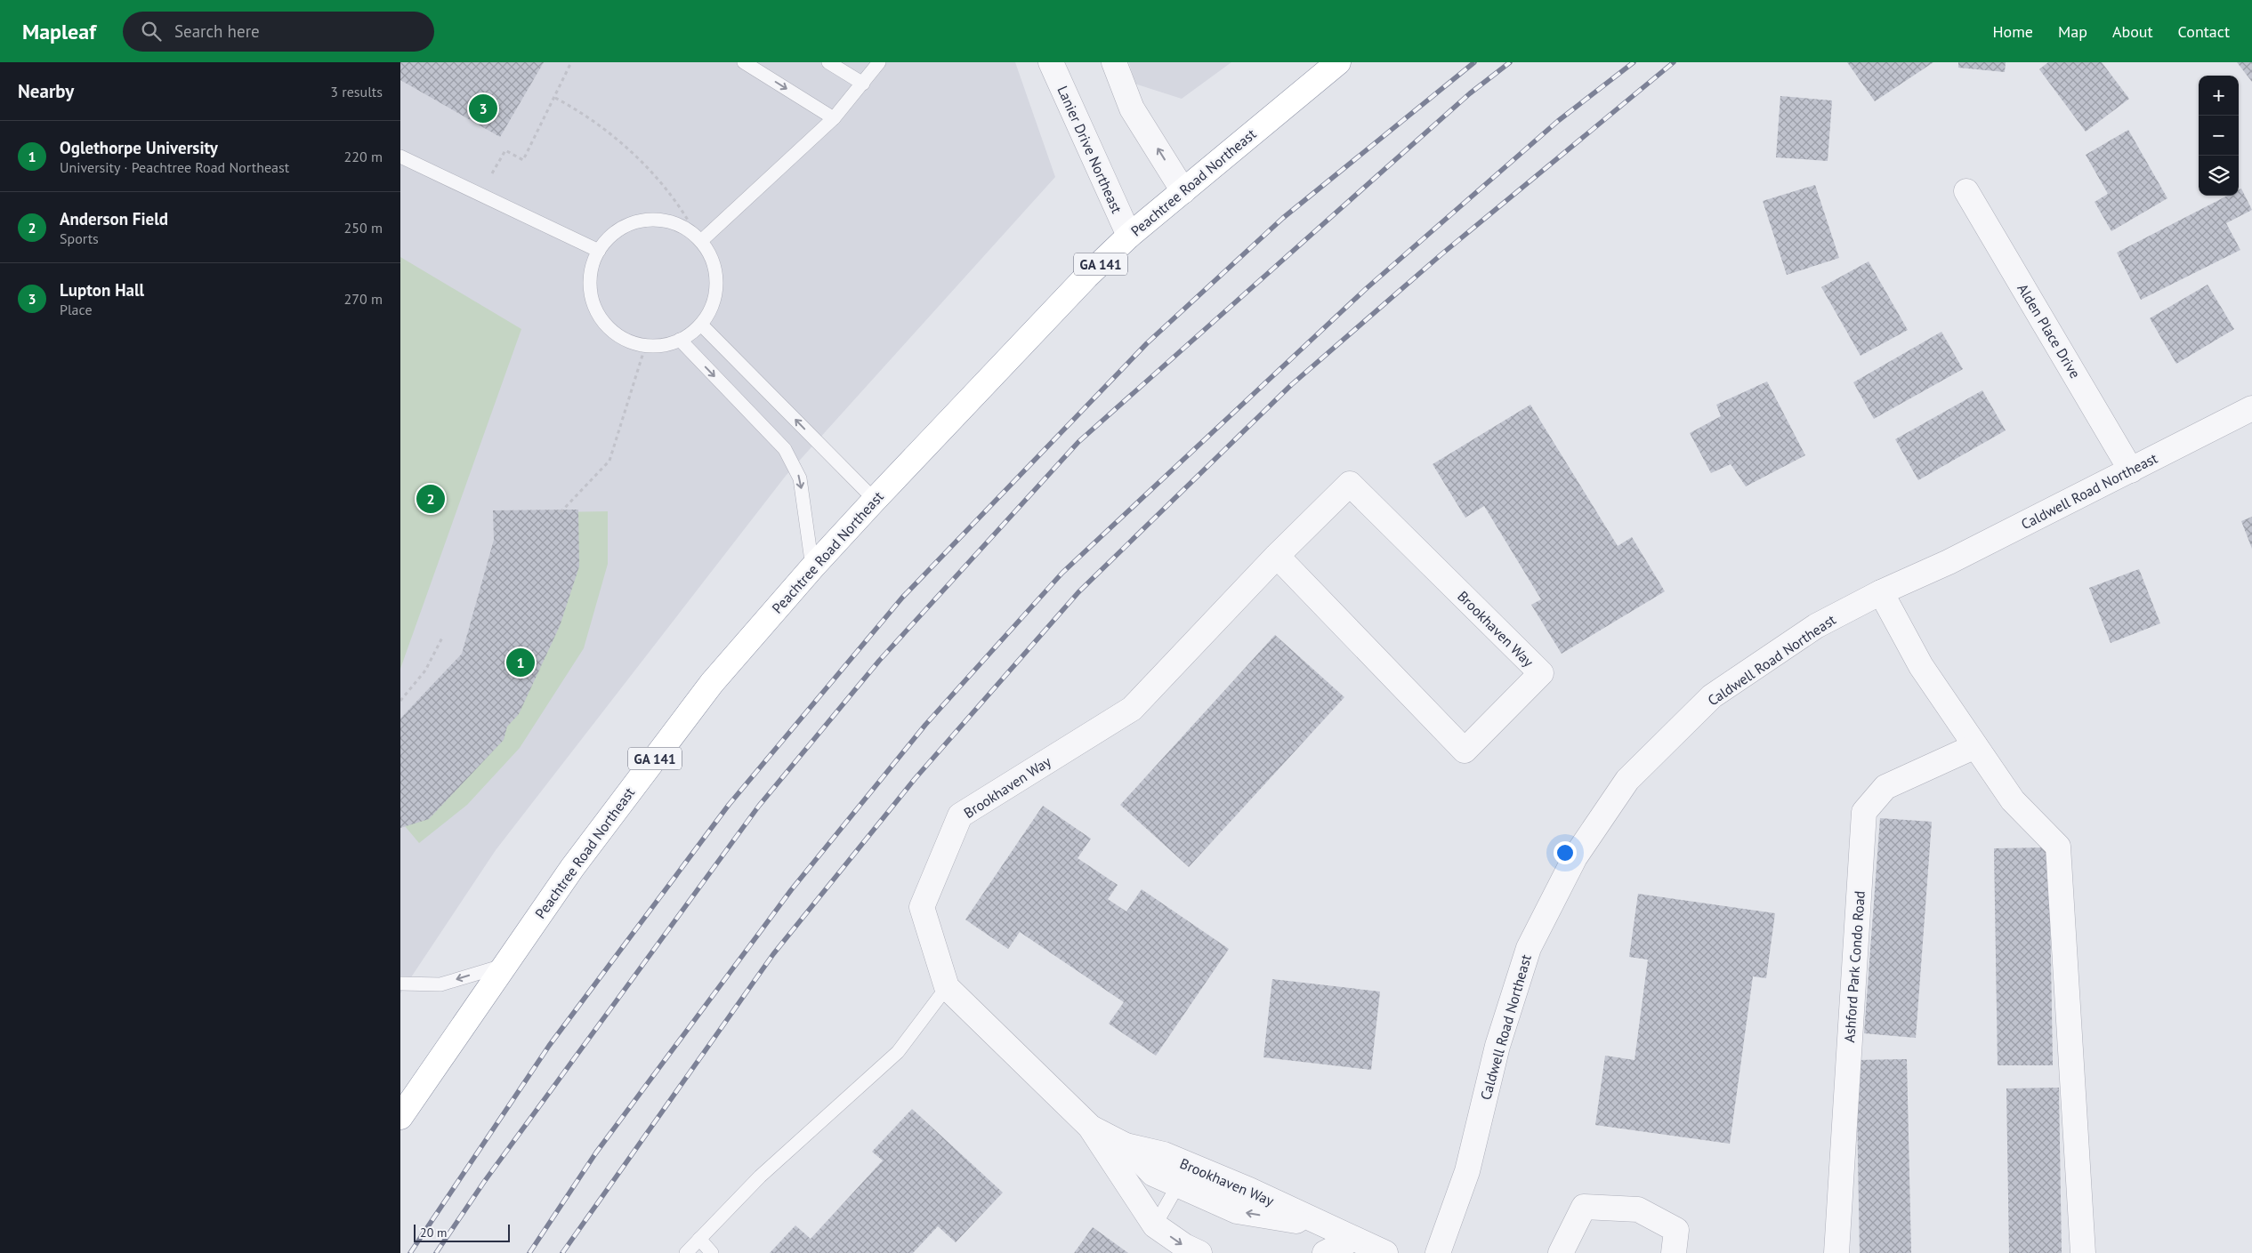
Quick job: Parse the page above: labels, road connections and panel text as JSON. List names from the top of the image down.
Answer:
{
  "streets": {
    "highway": ["Peachtree Road Northeast", "GA 141"],
    "street": [
      "Lanier Drive Northeast",
      "Alden Place Drive",
      "Caldwell Road Northeast",
      "Brookhaven Way",
      "Ashford Park Condo Road"
    ]
  },
  "crossings": [
    ["Lanier Drive Northeast", "Peachtree Road Northeast"],
    ["Alden Place Drive", "Caldwell Road Northeast"]
  ],
  "scale_bar": "20 m",
  "page": {
    "header": "Mapleaf",
    "search": "Search here",
    "nav": [
      "Home",
      "Map",
      "About",
      "Contact"
    ],
    "heading": ["Nearby", "3 results"],
    "map_buttons": ["+", "−"],
    "pins": ["3", "2", "1"],
    "list": [
      {
        "mark": "1",
        "name": "Oglethorpe University",
        "note": "University · Peachtree Road Northeast",
        "value": "220 m"
      },
      {
        "mark": "2",
        "name": "Anderson Field",
        "note": "Sports",
        "value": "250 m"
      },
      {
        "mark": "3",
        "name": "Lupton Hall",
        "note": "Place",
        "value": "270 m"
      }
    ],
    "scale": "20 m"
  }
}
